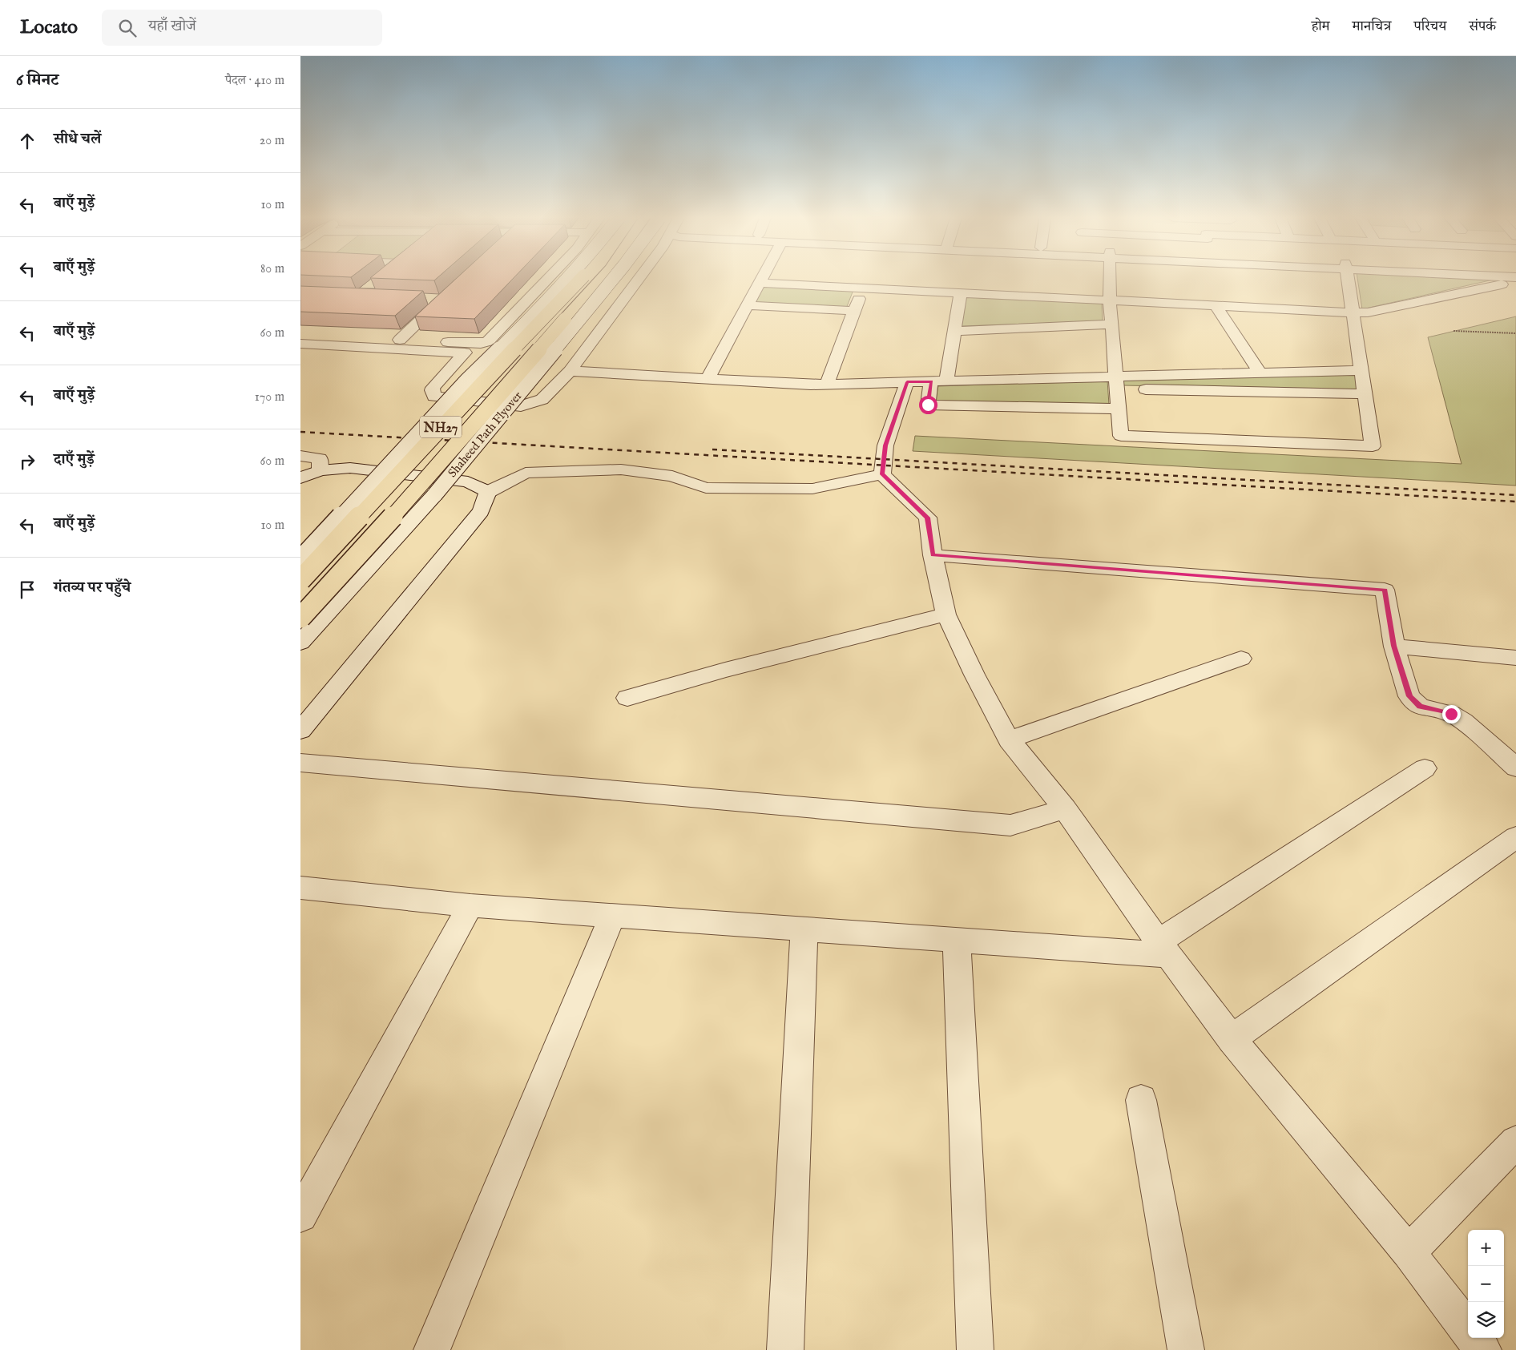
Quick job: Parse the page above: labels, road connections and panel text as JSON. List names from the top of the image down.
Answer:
{
  "streets": {
    "highway": ["NH27", "Shaheed Path Flyover"]
  },
  "page": {
    "header": "Locato",
    "search": "यहाँ खोजें",
    "nav": [
      "होम",
      "मानचित्र",
      "परिचय",
      "संपर्क"
    ],
    "heading": ["6 मिनट", "पैदल · 410 m"],
    "list": [
      ["सीधे चलें", "20 m"],
      ["बाएँ मुड़ें", "10 m"],
      ["बाएँ मुड़ें", "80 m"],
      ["बाएँ मुड़ें", "60 m"],
      ["बाएँ मुड़ें", "170 m"],
      ["दाएँ मुड़ें", "60 m"],
      ["बाएँ मुड़ें", "10 m"],
      "गंतव्य पर पहुँचे"
    ],
    "map_buttons": ["+", "−"]
  }
}
